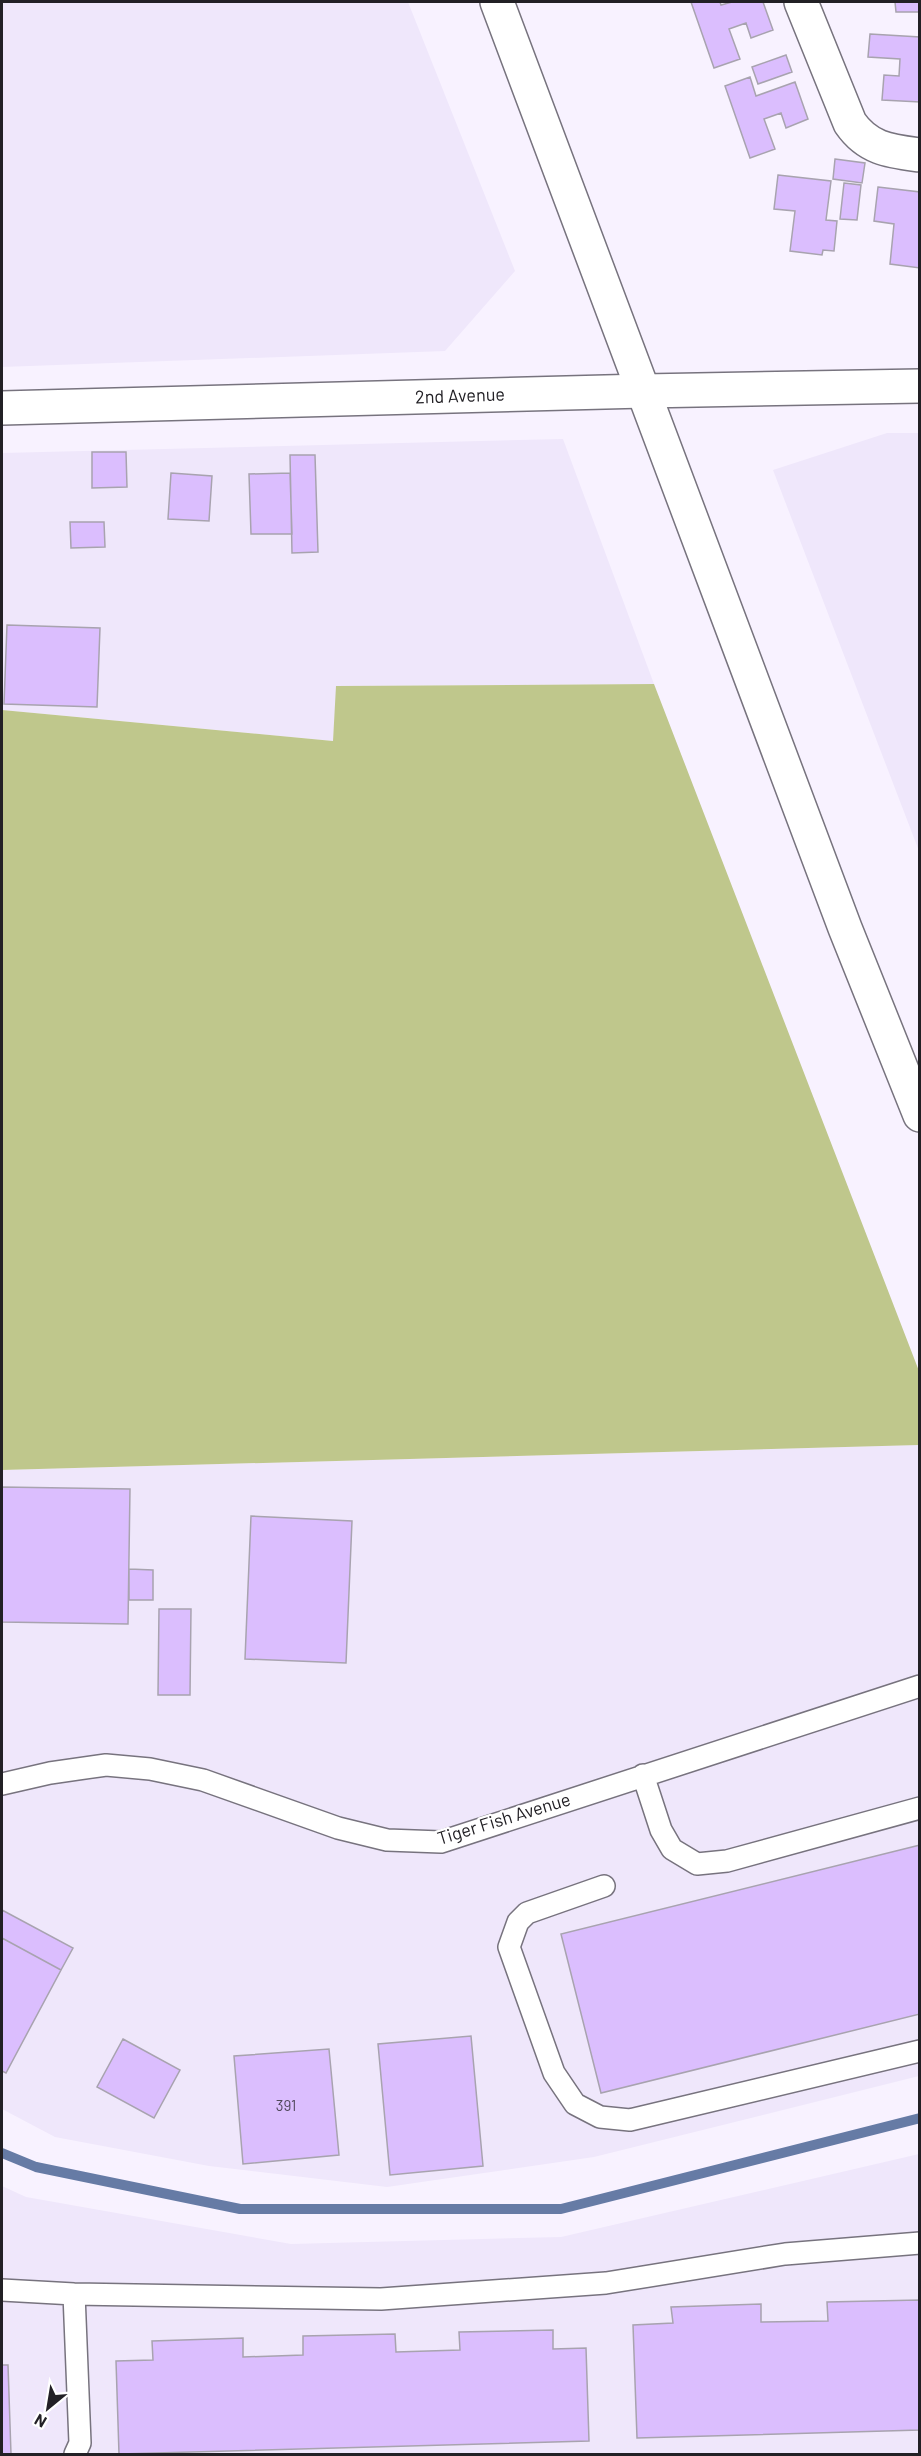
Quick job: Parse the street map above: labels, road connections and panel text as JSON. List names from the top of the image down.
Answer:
{
  "streets": {
    "main road": ["2nd Avenue"],
    "lane": ["Tiger Fish Avenue"]
  },
  "house_numbers": ["391"],
  "north": "bottom left"
}
